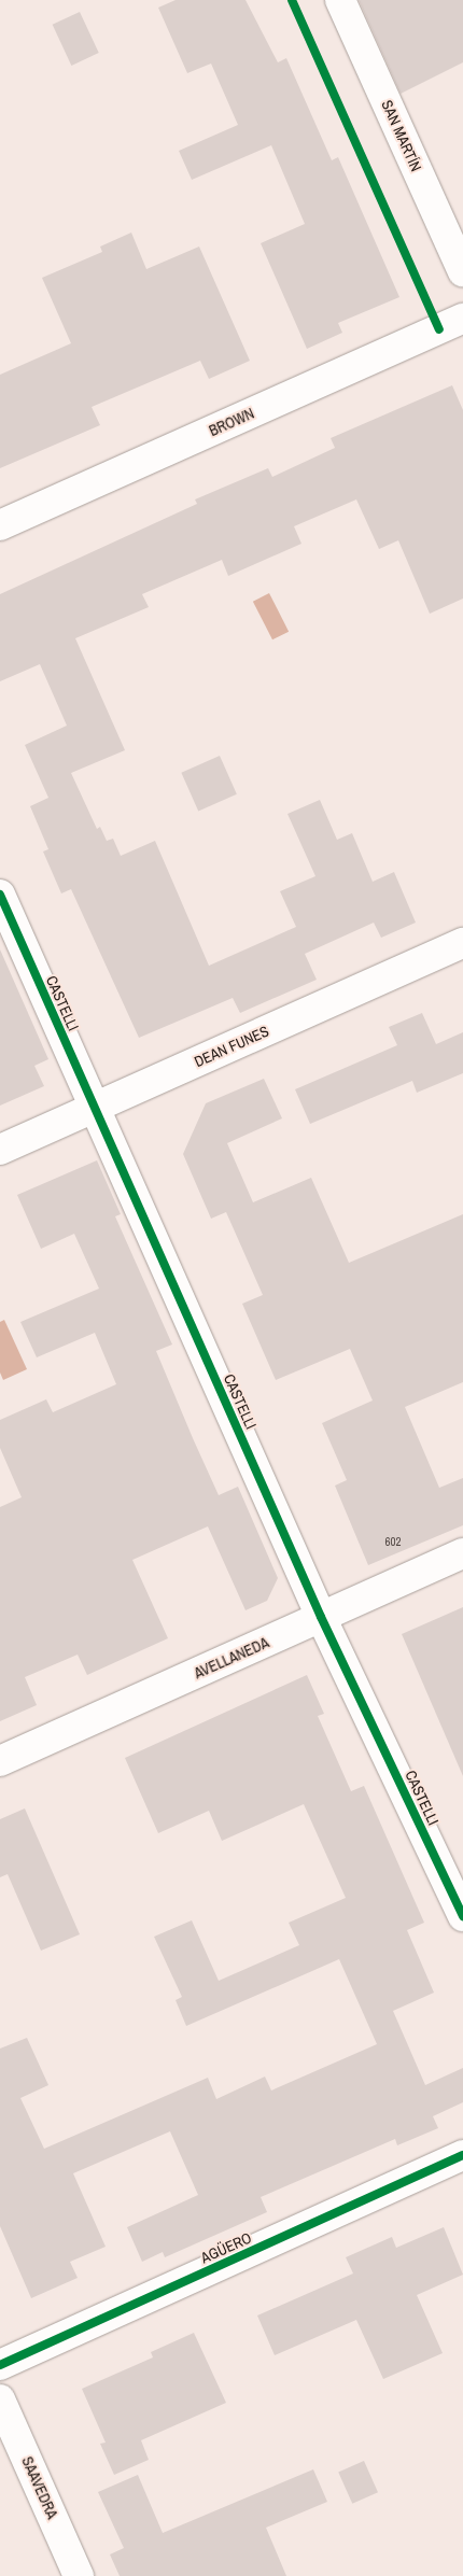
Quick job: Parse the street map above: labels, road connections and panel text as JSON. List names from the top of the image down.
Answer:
{
  "streets": {
    "street": [
      "SAN MARTÍN",
      "BROWN",
      "CASTELLI",
      "DEAN FUNES",
      "AVELLANEDA",
      "AGÜERO",
      "SAAVEDRA"
    ]
  },
  "crossings": [
    ["CASTELLI", "DEAN FUNES"],
    ["CASTELLI", "AVELLANEDA"]
  ],
  "house_numbers": ["602"]
}
